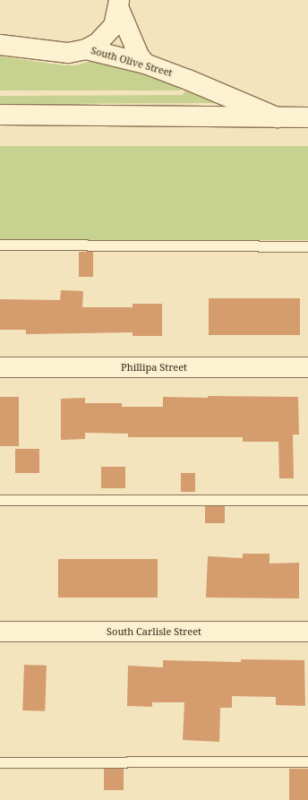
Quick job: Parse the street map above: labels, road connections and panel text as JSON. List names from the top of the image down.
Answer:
{
  "streets": {
    "street": ["South Olive Street", "Phillipa Street", "South Carlisle Street"]
  }
}
